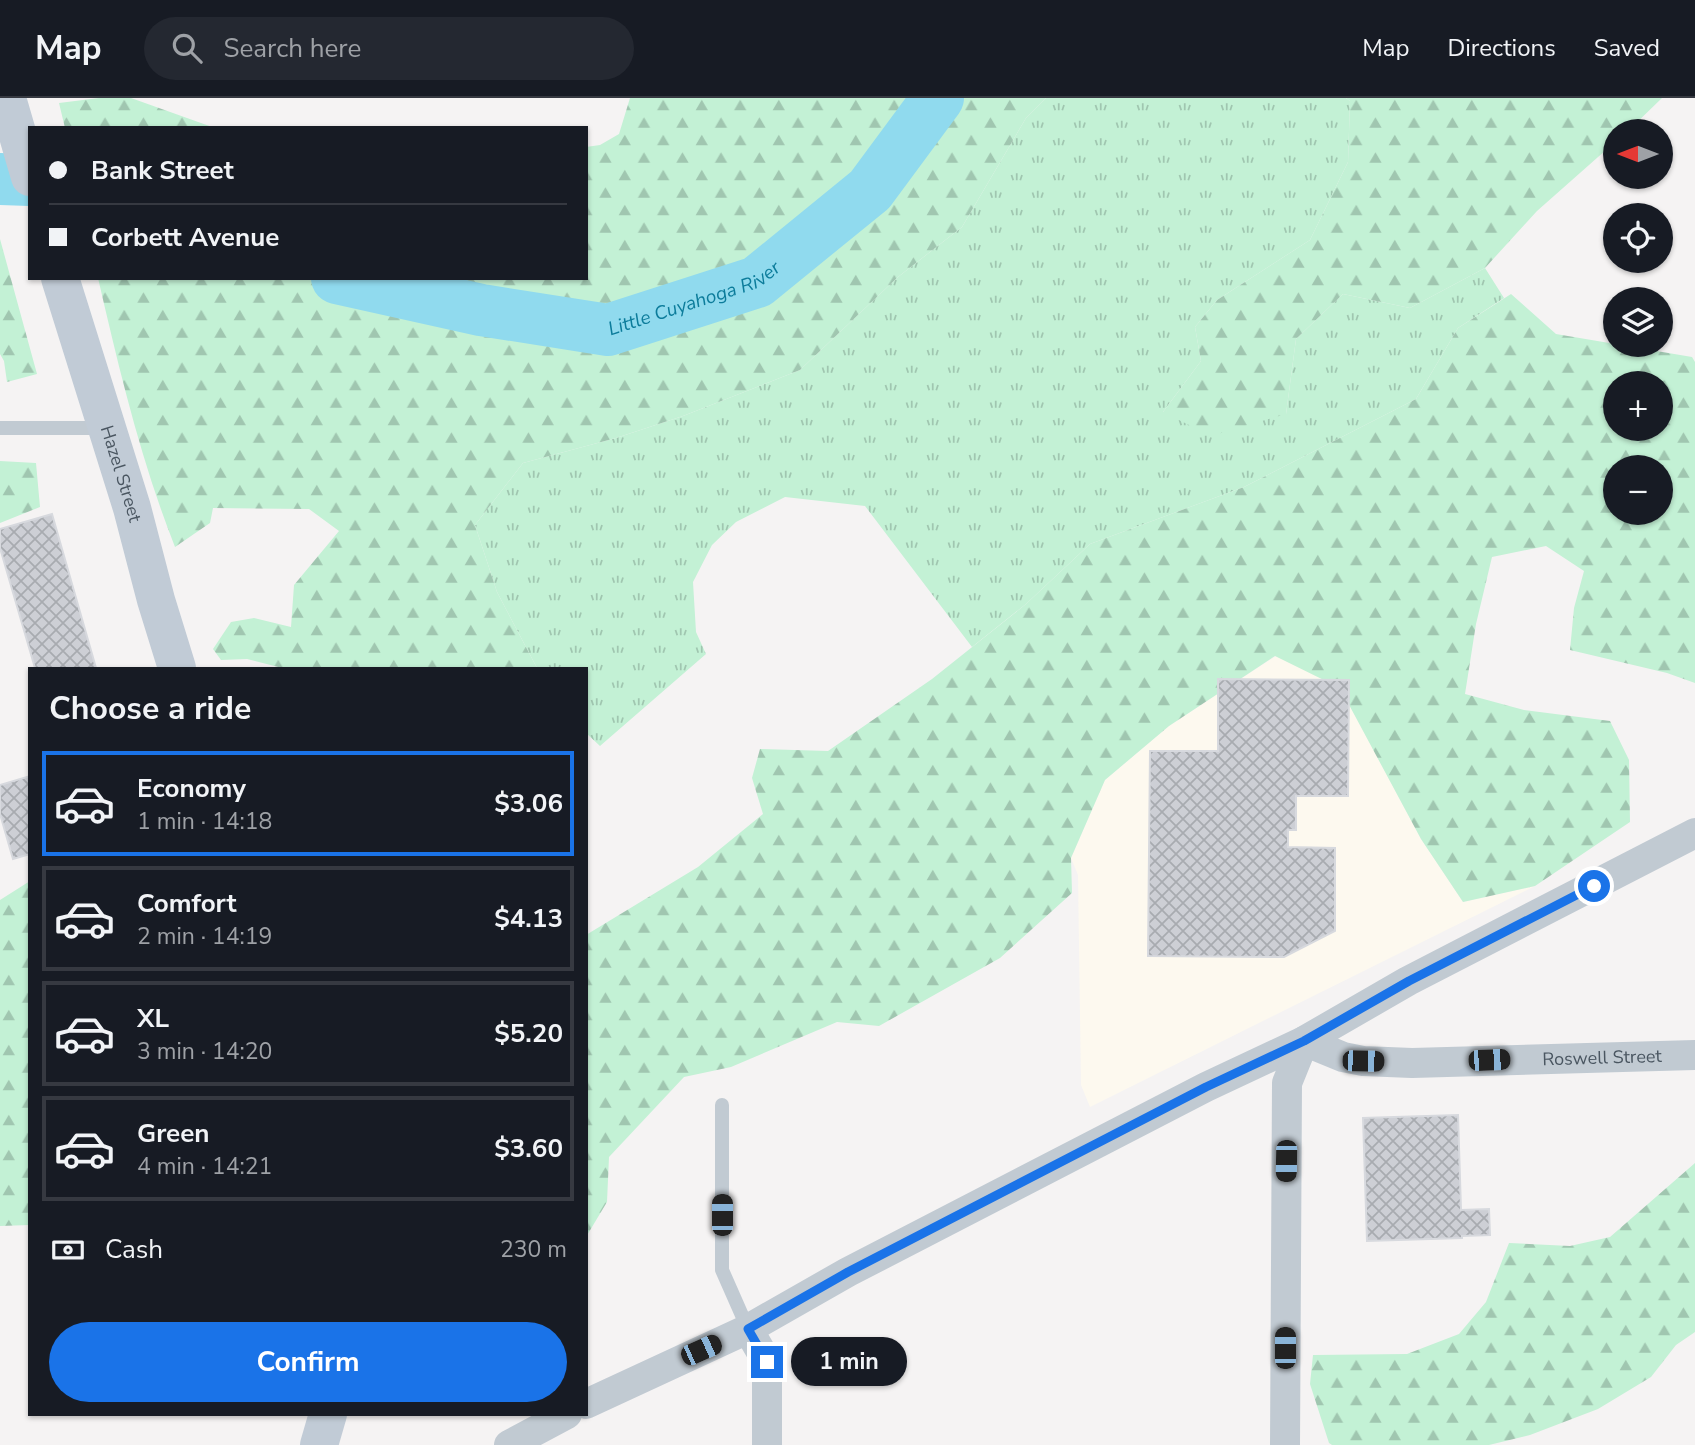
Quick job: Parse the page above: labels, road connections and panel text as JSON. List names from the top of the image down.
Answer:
{
  "streets": {
    "street": ["Hazel Street", "Roswell Street"]
  },
  "water": ["Little Cuyahoga River"],
  "north": "left",
  "page": {
    "header": "Map",
    "search": "Search here",
    "nav": ["Map", "Directions", "Saved"],
    "map_buttons": ["+", "−"],
    "banner": ["Bank Street", "Corbett Avenue"],
    "heading": "Choose a ride",
    "list": [
      {
        "name": "Economy",
        "note": "1 min · 14:18",
        "value": "$3.06"
      },
      {
        "name": "Comfort",
        "note": "2 min · 14:19",
        "value": "$4.13"
      },
      {
        "name": "XL",
        "note": "3 min · 14:20",
        "value": "$5.20"
      },
      {
        "name": "Green",
        "note": "4 min · 14:21",
        "value": "$3.60"
      }
    ],
    "pay": ["Cash", "230 m"],
    "buttons": "Confirm",
    "bubble": "1 min"
  }
}
